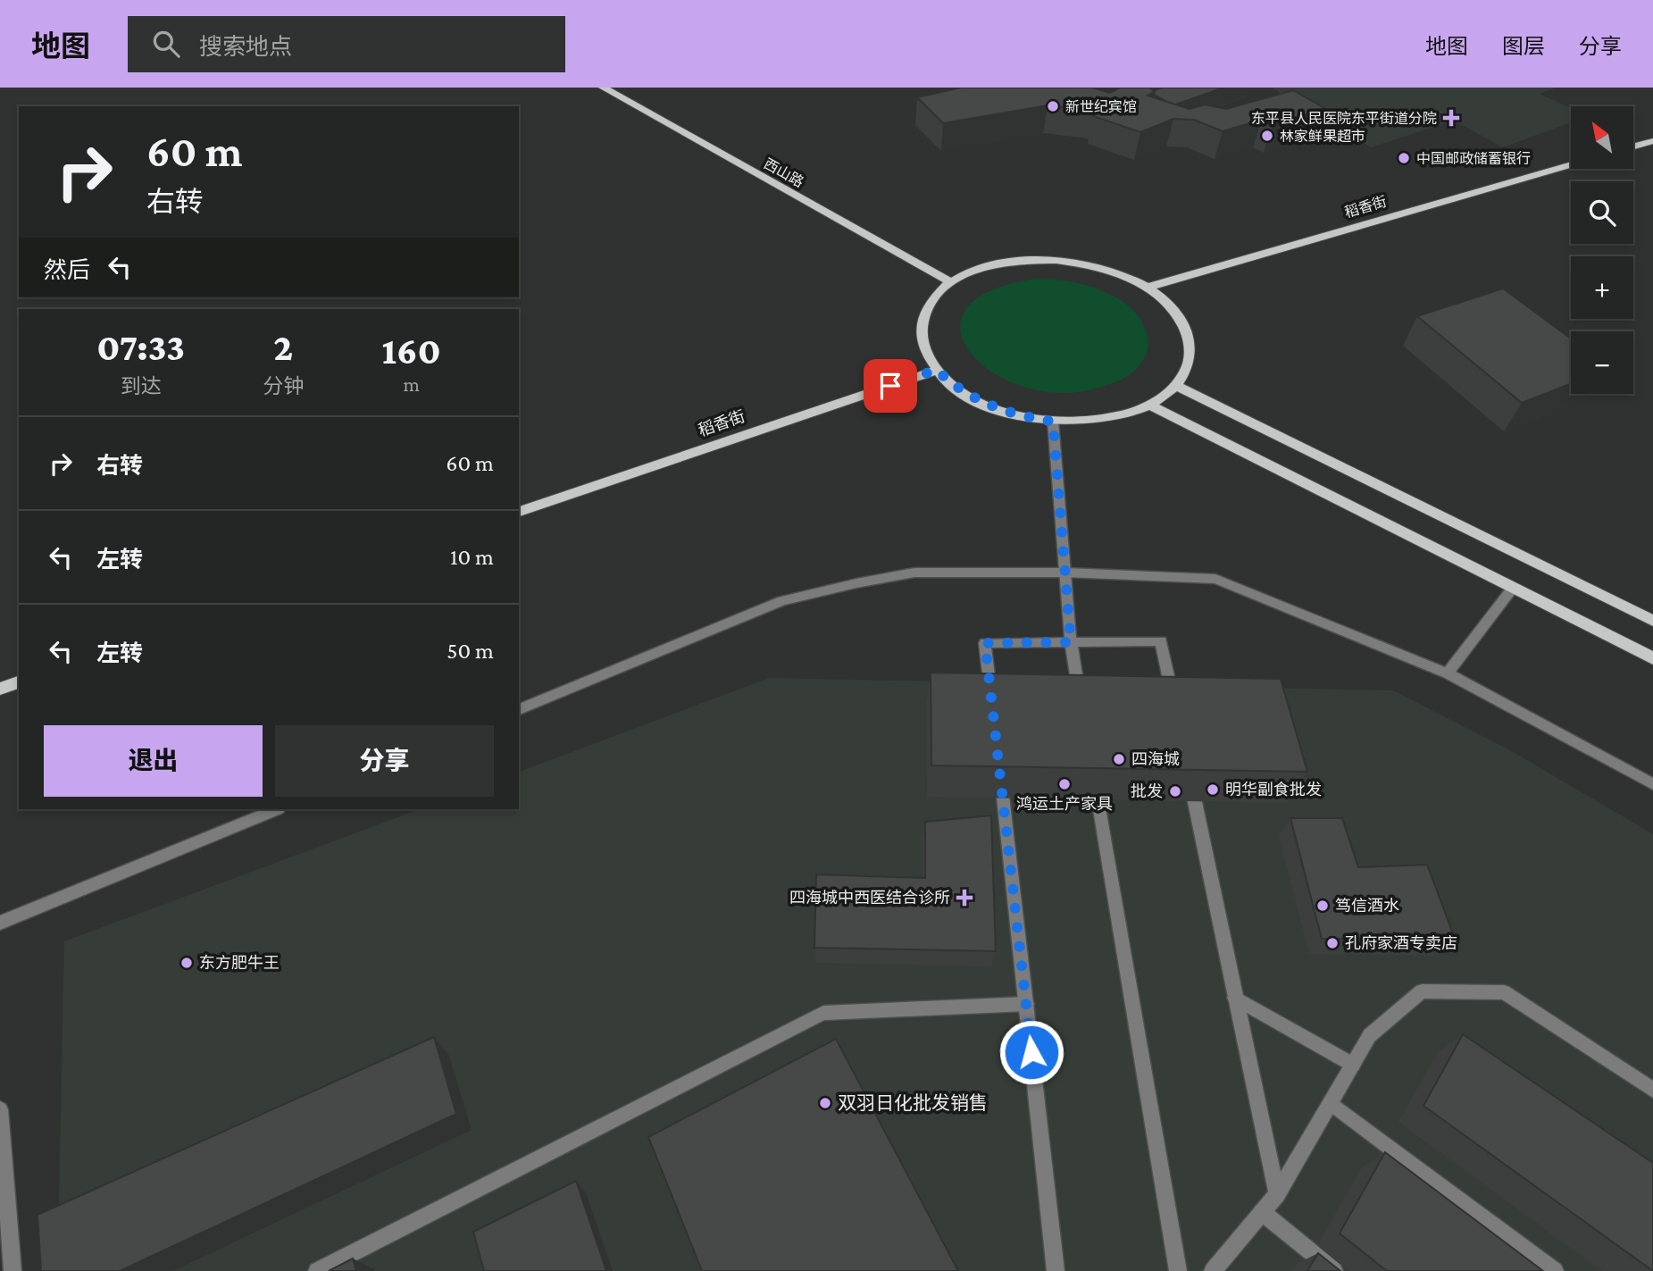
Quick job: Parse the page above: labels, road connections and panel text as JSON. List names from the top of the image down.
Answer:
{
  "streets": {
    "main road": ["西山路", "稻香街"]
  },
  "crossings": [
    ["西山路", "稻香街"]
  ],
  "places": {
    "other": [
      "新世纪宾馆",
      "林家鲜果超市",
      "中国邮政储蓄银行",
      "四海城",
      "鸿运土产家具",
      "明华副食批发",
      "批发",
      "笃信酒水",
      "孔府家酒专卖店",
      "东方肥牛王",
      "双羽日化批发销售"
    ],
    "health": ["东平县人民医院东平街道分院", "四海城中西医结合诊所"]
  },
  "north": "top left",
  "page": {
    "header": "地图",
    "search": "搜索地点",
    "nav": ["地图", "图层", "分享"],
    "map_buttons": ["+", "−"],
    "turn": ["60 m", "右转"],
    "then": "然后",
    "eta": [
      "07:33",
      "到达",
      "2",
      "分钟",
      "160",
      "m"
    ],
    "list": [
      {
        "name": "右转",
        "value": "60 m"
      },
      {
        "name": "左转",
        "value": "10 m"
      },
      {
        "name": "左转",
        "value": "50 m"
      }
    ],
    "buttons": ["退出", "分享"]
  }
}
